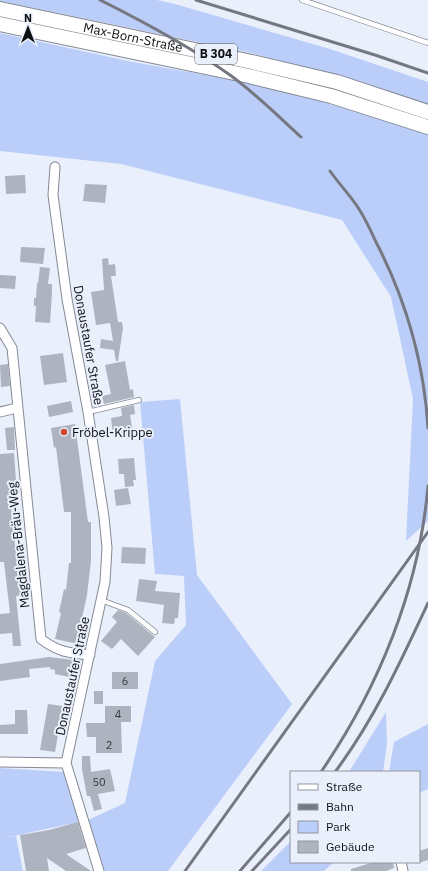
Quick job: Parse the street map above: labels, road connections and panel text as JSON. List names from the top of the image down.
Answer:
{
  "streets": {
    "main road": ["Max-Born-Straße", "B 304"],
    "street": ["Donaustaufer Straße", "Magdalena-Bräu-Weg"]
  },
  "crossings": [
    ["Donaustaufer Straße", "Magdalena-Bräu-Weg"]
  ],
  "places": ["Fröbel-Krippe"],
  "house_numbers": [
    "6",
    "4",
    "2",
    "50"
  ],
  "legend": [
    "Straße",
    "Bahn",
    "Park",
    "Gebäude"
  ],
  "north": "top"
}
